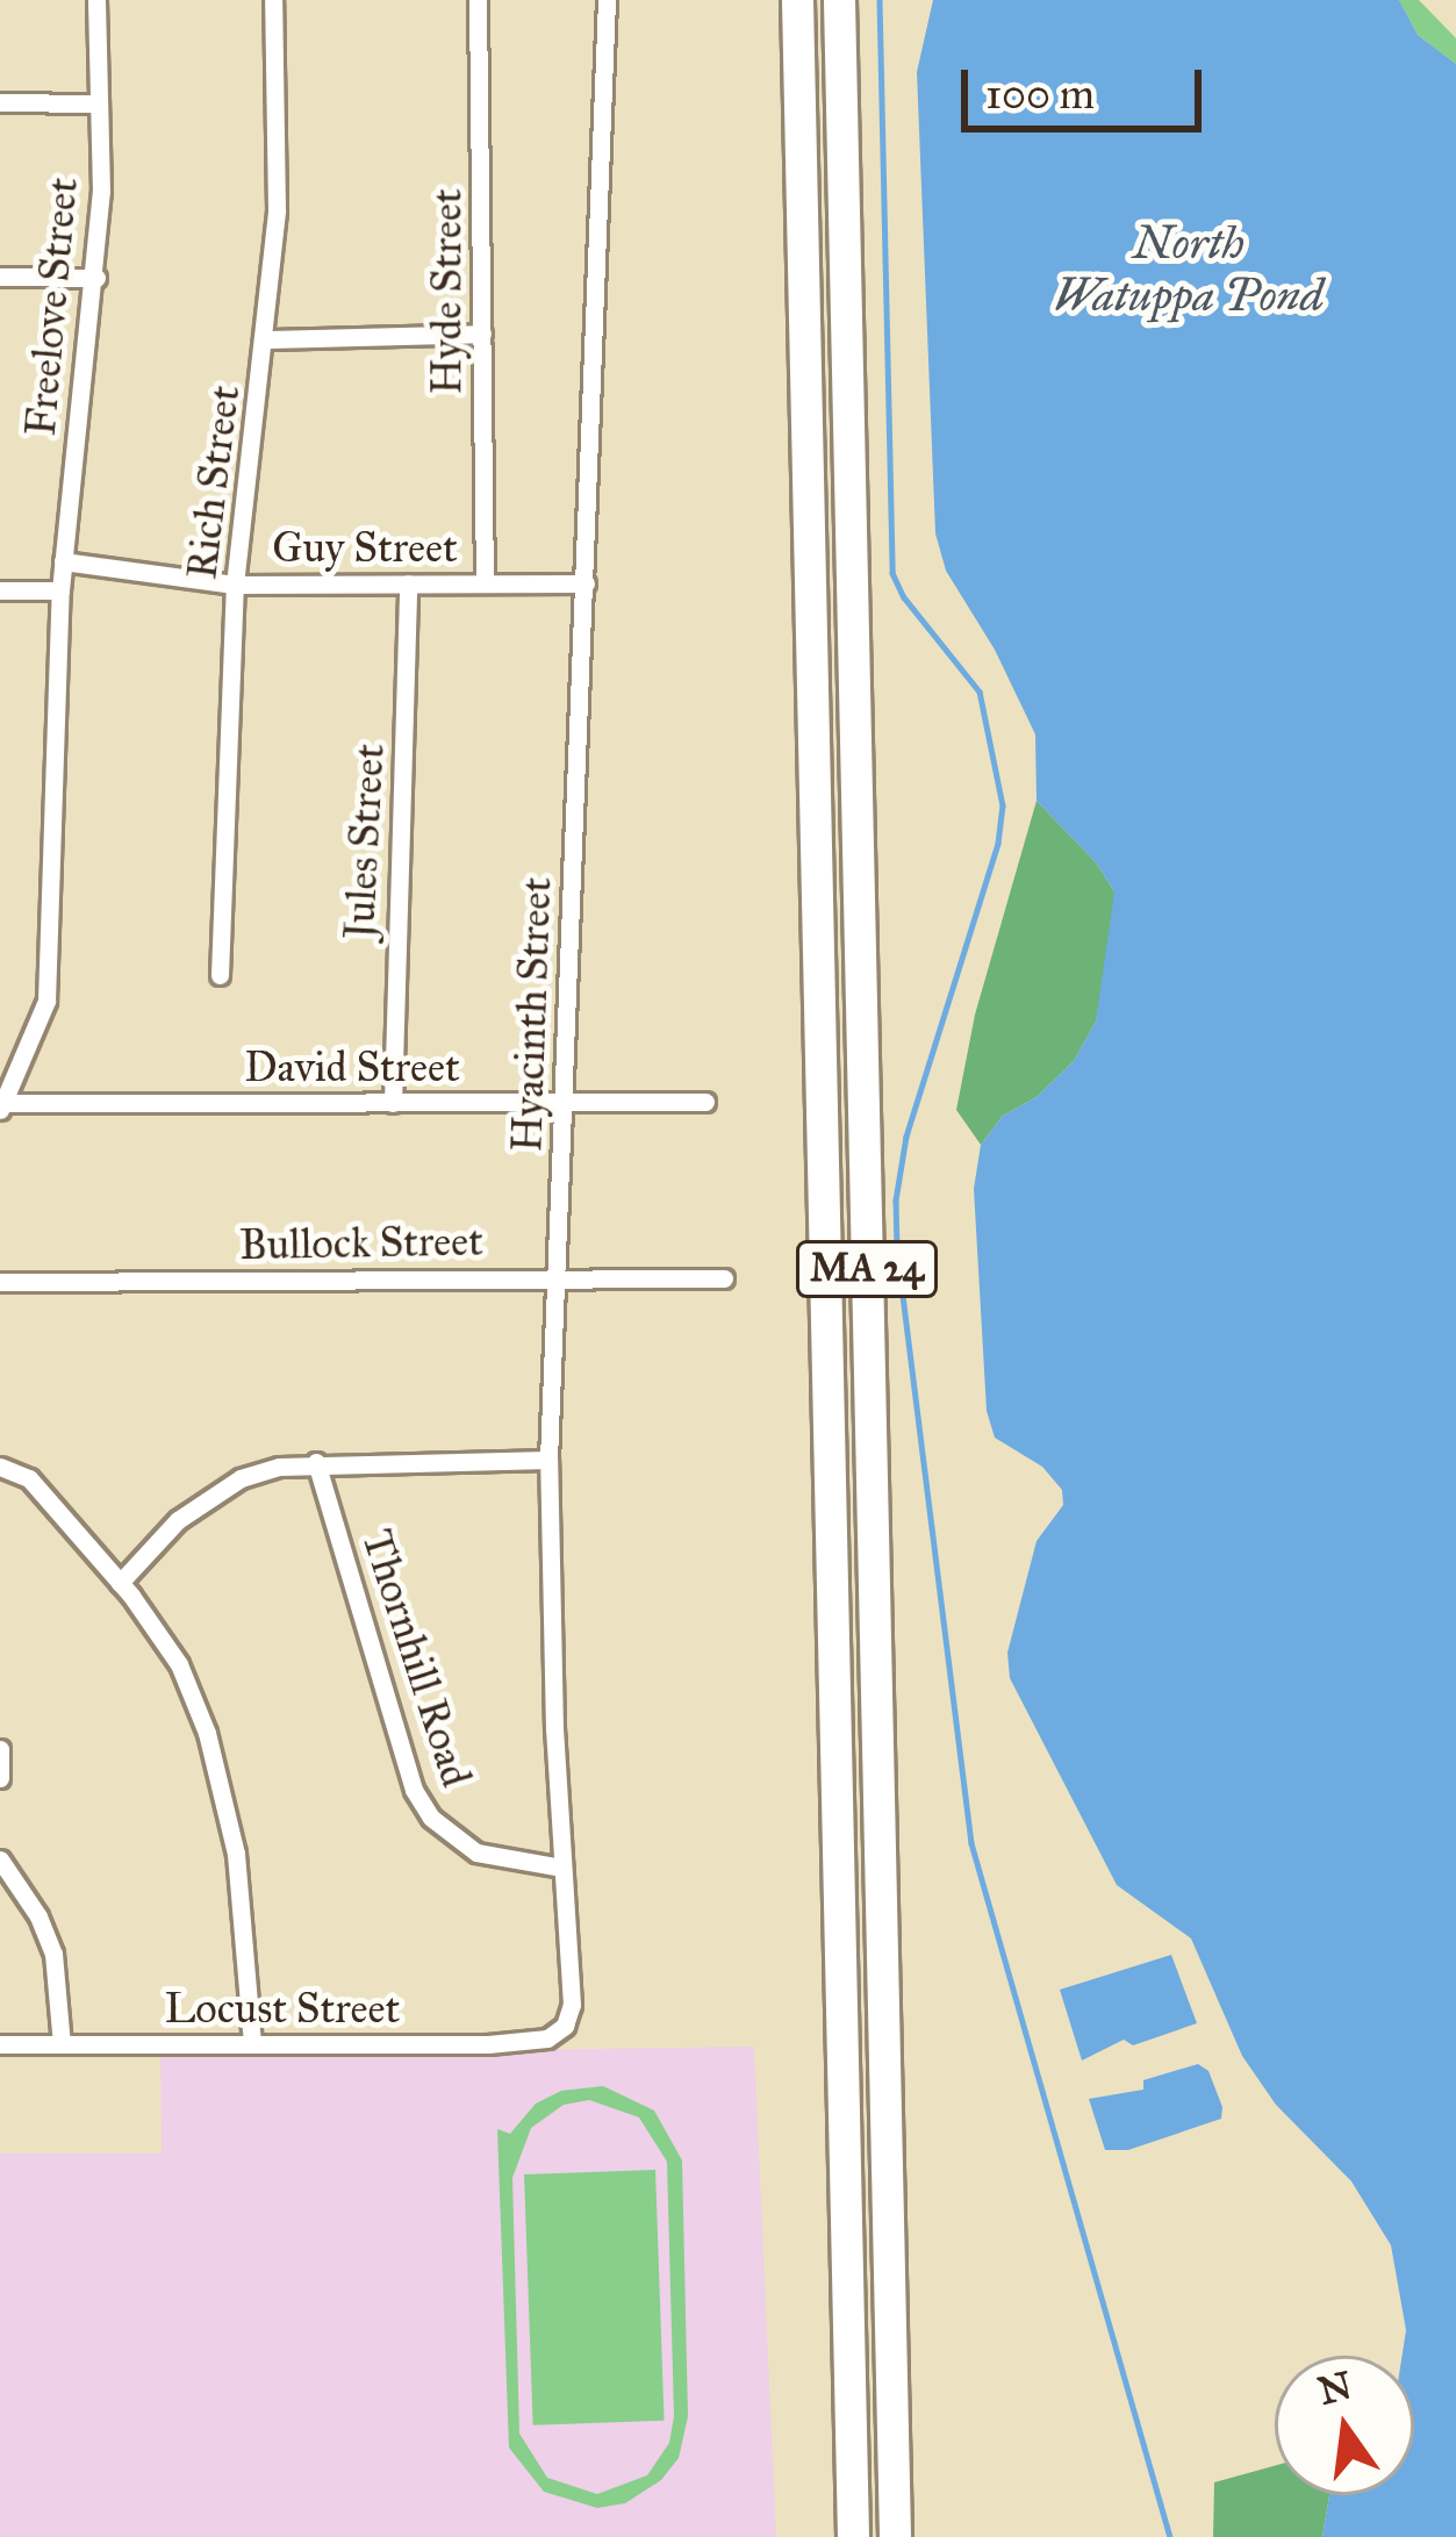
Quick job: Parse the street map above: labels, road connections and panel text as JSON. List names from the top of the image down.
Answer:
{
  "streets": {
    "highway": ["MA 24"],
    "street": [
      "Hyde Street",
      "Freelove Street",
      "Rich Street",
      "Guy Street",
      "Jules Street",
      "Hyacinth Street",
      "David Street",
      "Bullock Street",
      "Thornhill Road",
      "Locust Street"
    ]
  },
  "crossings": [
    ["Hyde Street", "Guy Street"],
    ["Freelove Street", "Guy Street"],
    ["Freelove Street", "David Street"],
    ["Rich Street", "Guy Street"],
    ["Guy Street", "Jules Street"],
    ["Guy Street", "Hyacinth Street"],
    ["Jules Street", "David Street"],
    ["Hyacinth Street", "David Street"],
    ["Hyacinth Street", "Bullock Street"],
    ["Hyacinth Street", "Thornhill Road"],
    ["Hyacinth Street", "Locust Street"]
  ],
  "water": ["North Watuppa Pond"],
  "scale_bar": "100 m",
  "north": "top"
}
